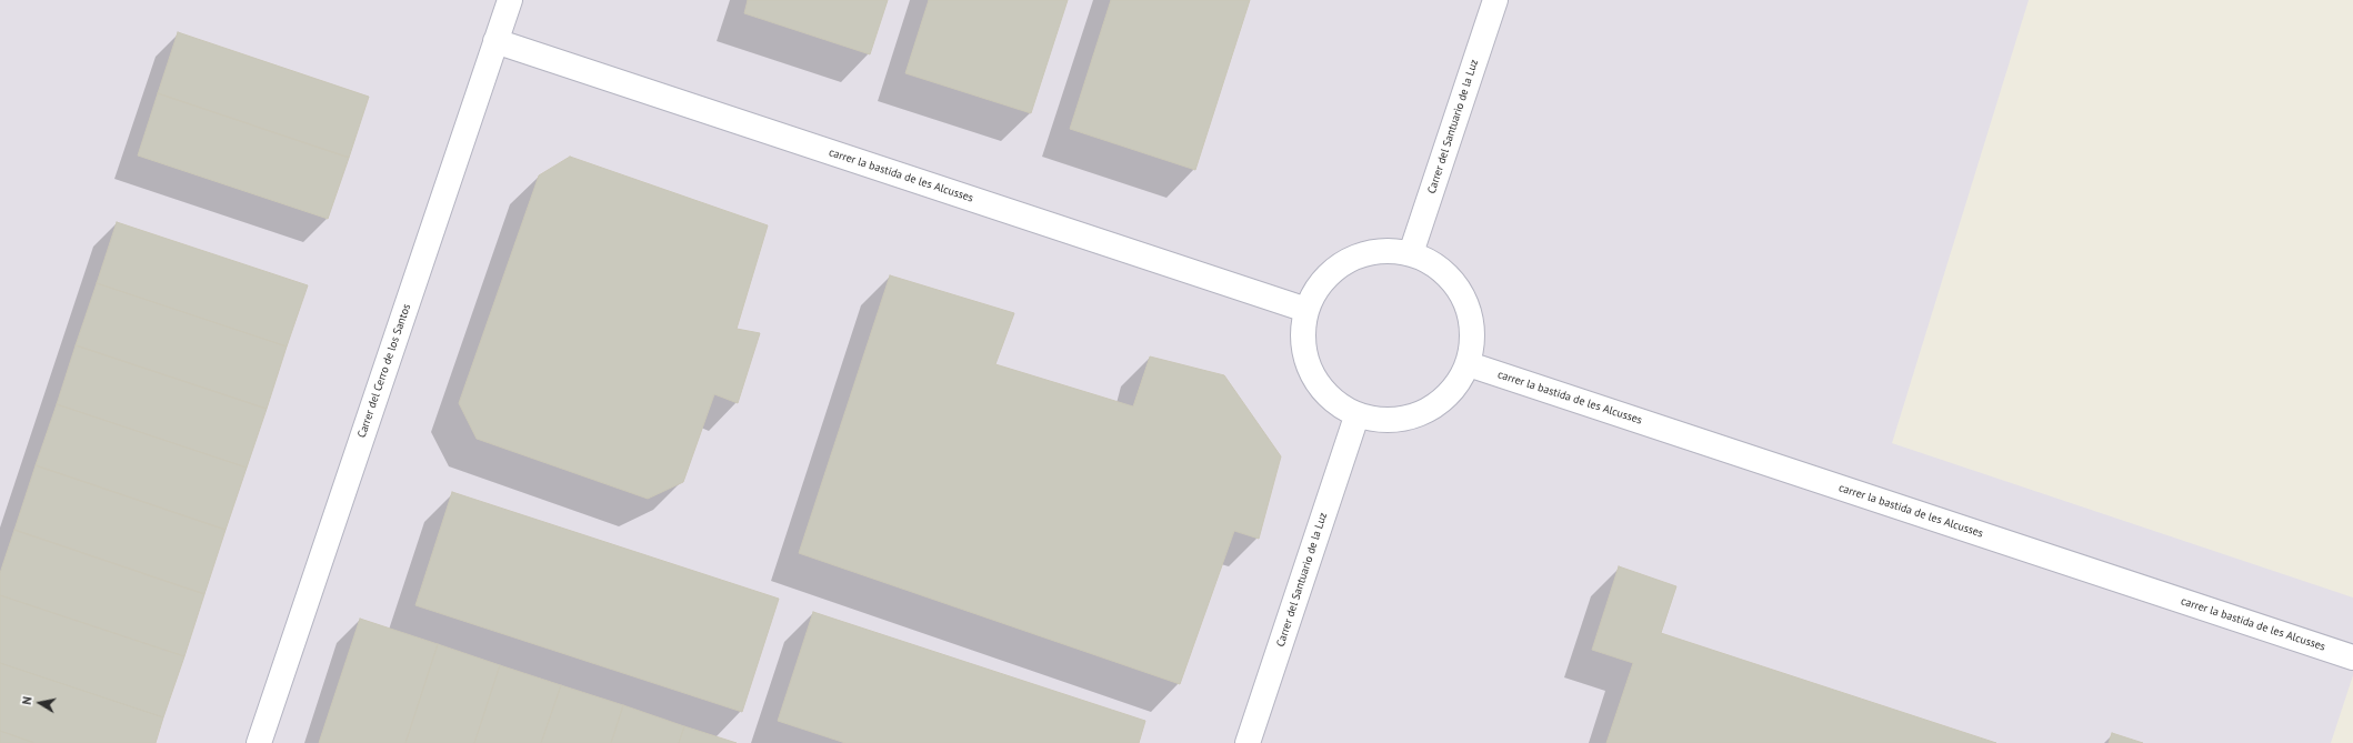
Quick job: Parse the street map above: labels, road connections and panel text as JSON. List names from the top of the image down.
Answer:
{
  "streets": {
    "street": ["Carrer del Santuario de la Luz", "carrer la bastida de les Alcusses", "Carrer del Cerro de los Santos"]
  },
  "crossings": [
    ["carrer la bastida de les Alcusses", "Carrer del Cerro de los Santos"]
  ],
  "north": "left"
}
